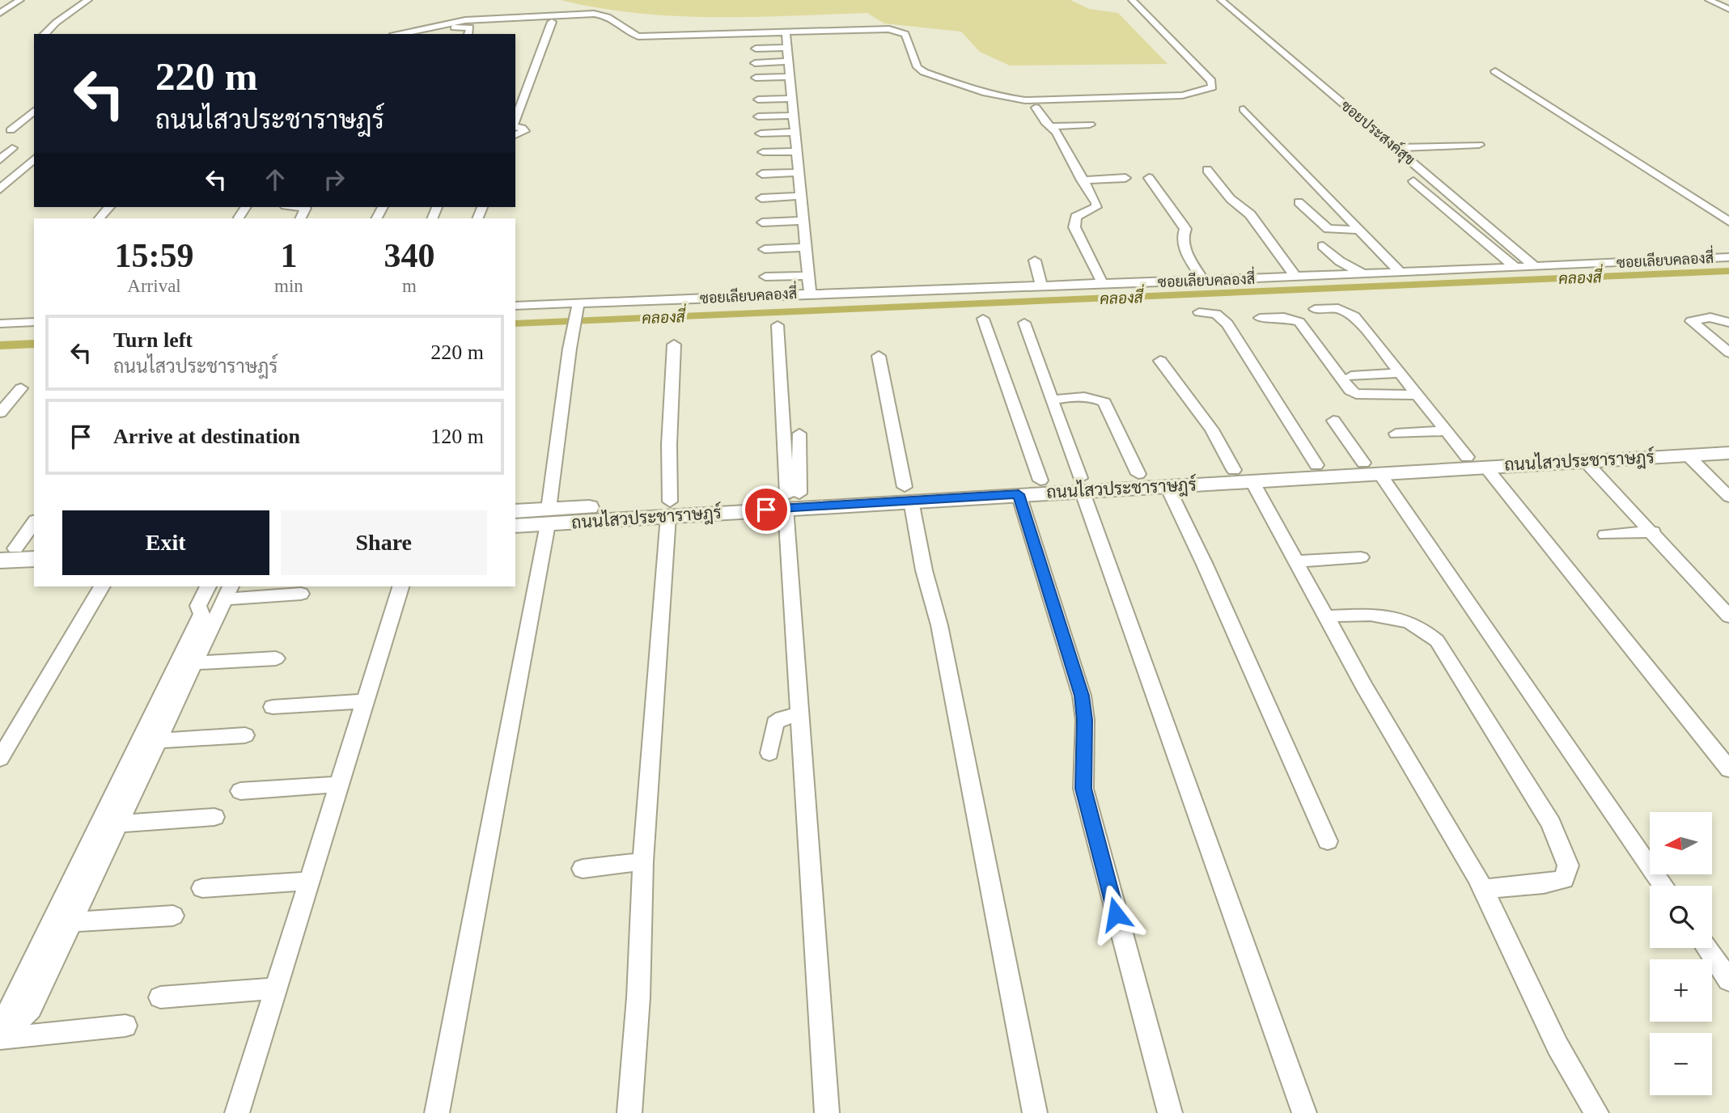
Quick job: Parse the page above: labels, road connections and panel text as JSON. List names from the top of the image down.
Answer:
{
  "streets": {
    "main road": ["ถนนไสวประชาราษฎร์"],
    "street": ["ซอยประสงค์สุข", "ซอยเลียบคลองสี่"]
  },
  "crossings": [
    ["ซอยประสงค์สุข", "ซอยเลียบคลองสี่"]
  ],
  "water": ["คลองสี่"],
  "north": "left",
  "page": {
    "turn": ["220 m", "ถนนไสวประชาราษฎร์"],
    "eta": [
      "15:59",
      "Arrival",
      "1",
      "min",
      "340",
      "m"
    ],
    "list": [
      {
        "name": "Turn left",
        "note": "ถนนไสวประชาราษฎร์",
        "value": "220 m"
      },
      {
        "name": "Arrive at destination",
        "value": "120 m"
      }
    ],
    "buttons": ["Exit", "Share"],
    "map_buttons": ["+", "−"]
  }
}
